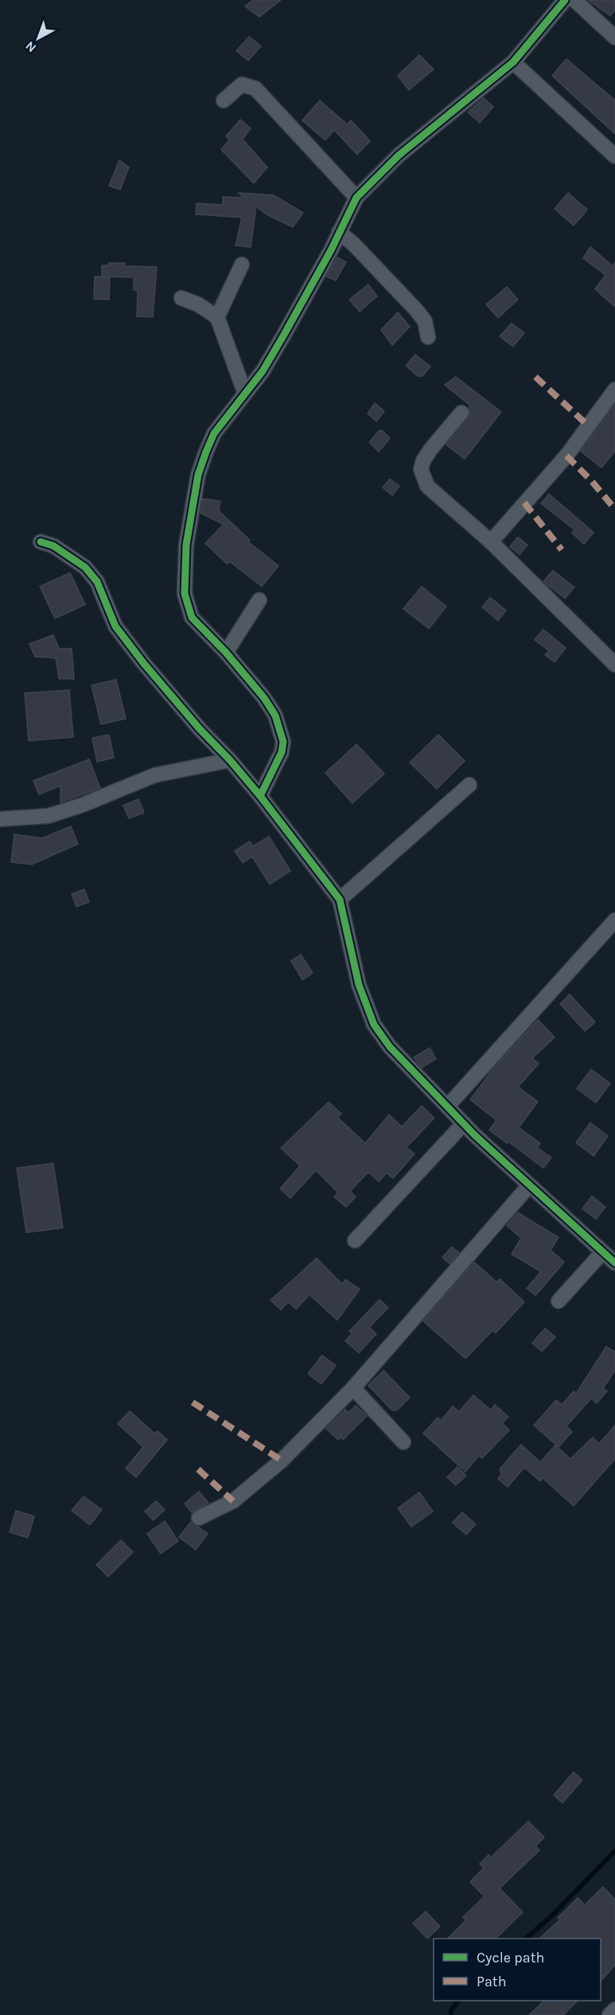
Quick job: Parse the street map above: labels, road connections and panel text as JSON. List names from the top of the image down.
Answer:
{
  "legend": ["Cycle path", "Path"],
  "north": "bottom left"
}
